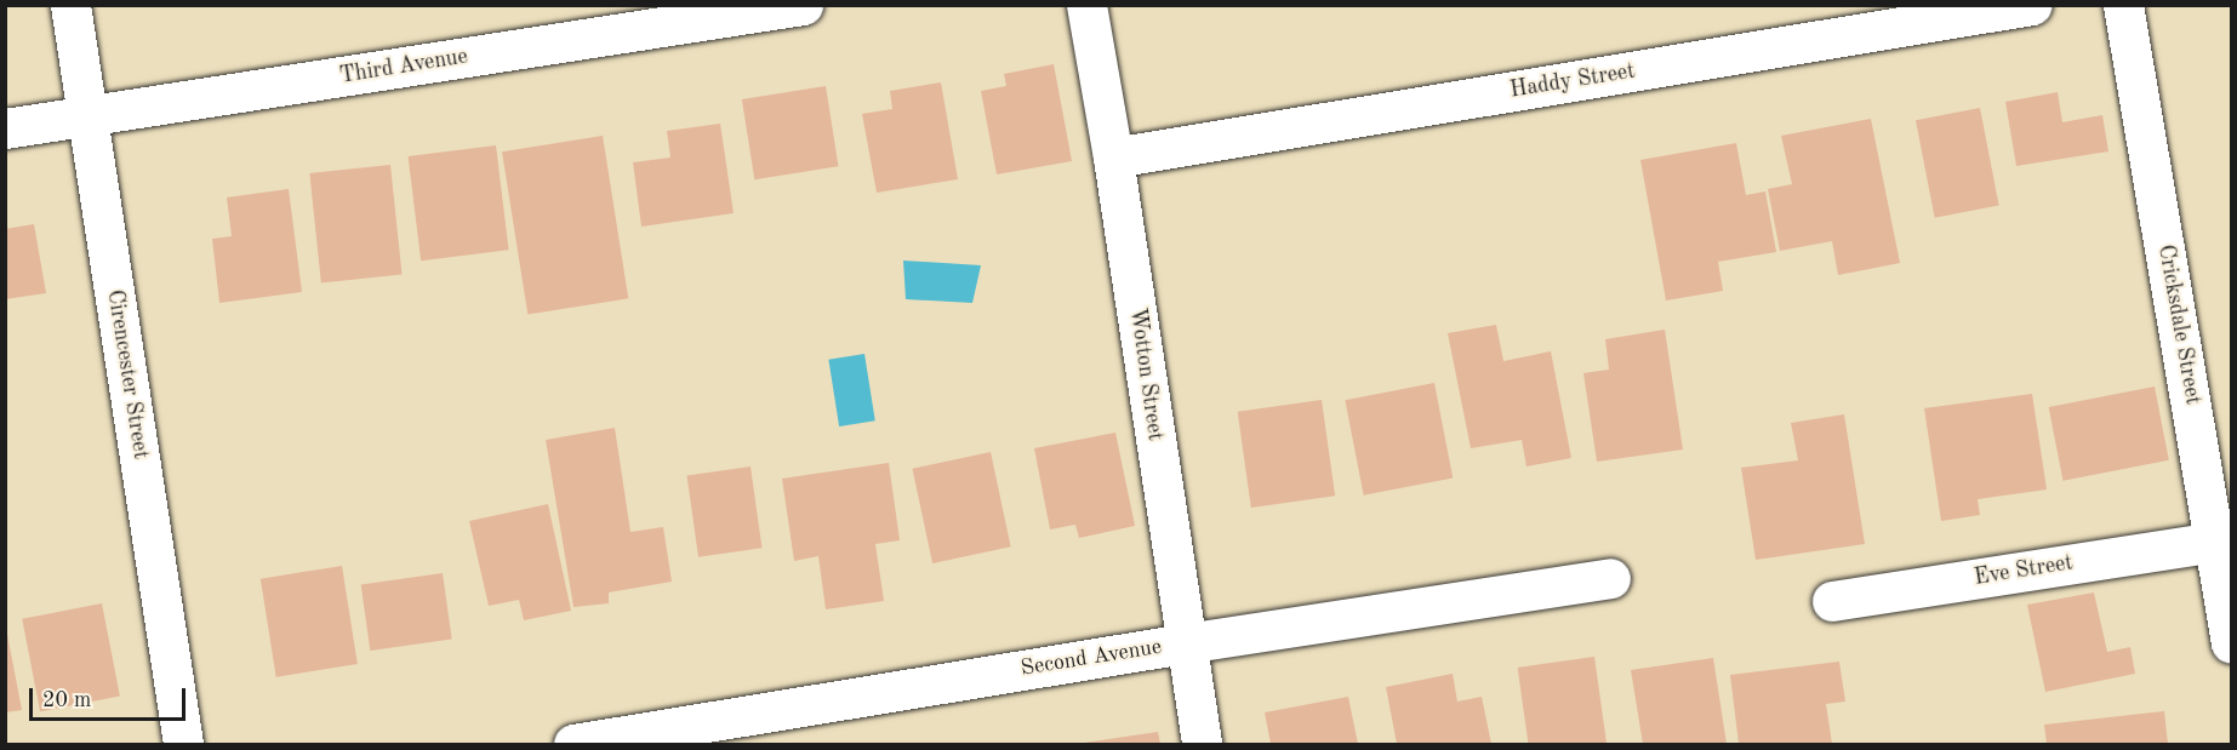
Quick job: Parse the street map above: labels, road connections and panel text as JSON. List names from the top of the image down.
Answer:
{
  "streets": {
    "street": [
      "Third Avenue",
      "Haddy Street",
      "Cricksdale Street",
      "Cirencester Street",
      "Wotton Street",
      "Eve Street",
      "Second Avenue"
    ]
  },
  "crossings": [
    ["Third Avenue", "Cirencester Street"],
    ["Haddy Street", "Wotton Street"],
    ["Cricksdale Street", "Eve Street"],
    ["Wotton Street", "Second Avenue"]
  ],
  "scale_bar": "20 m"
}
